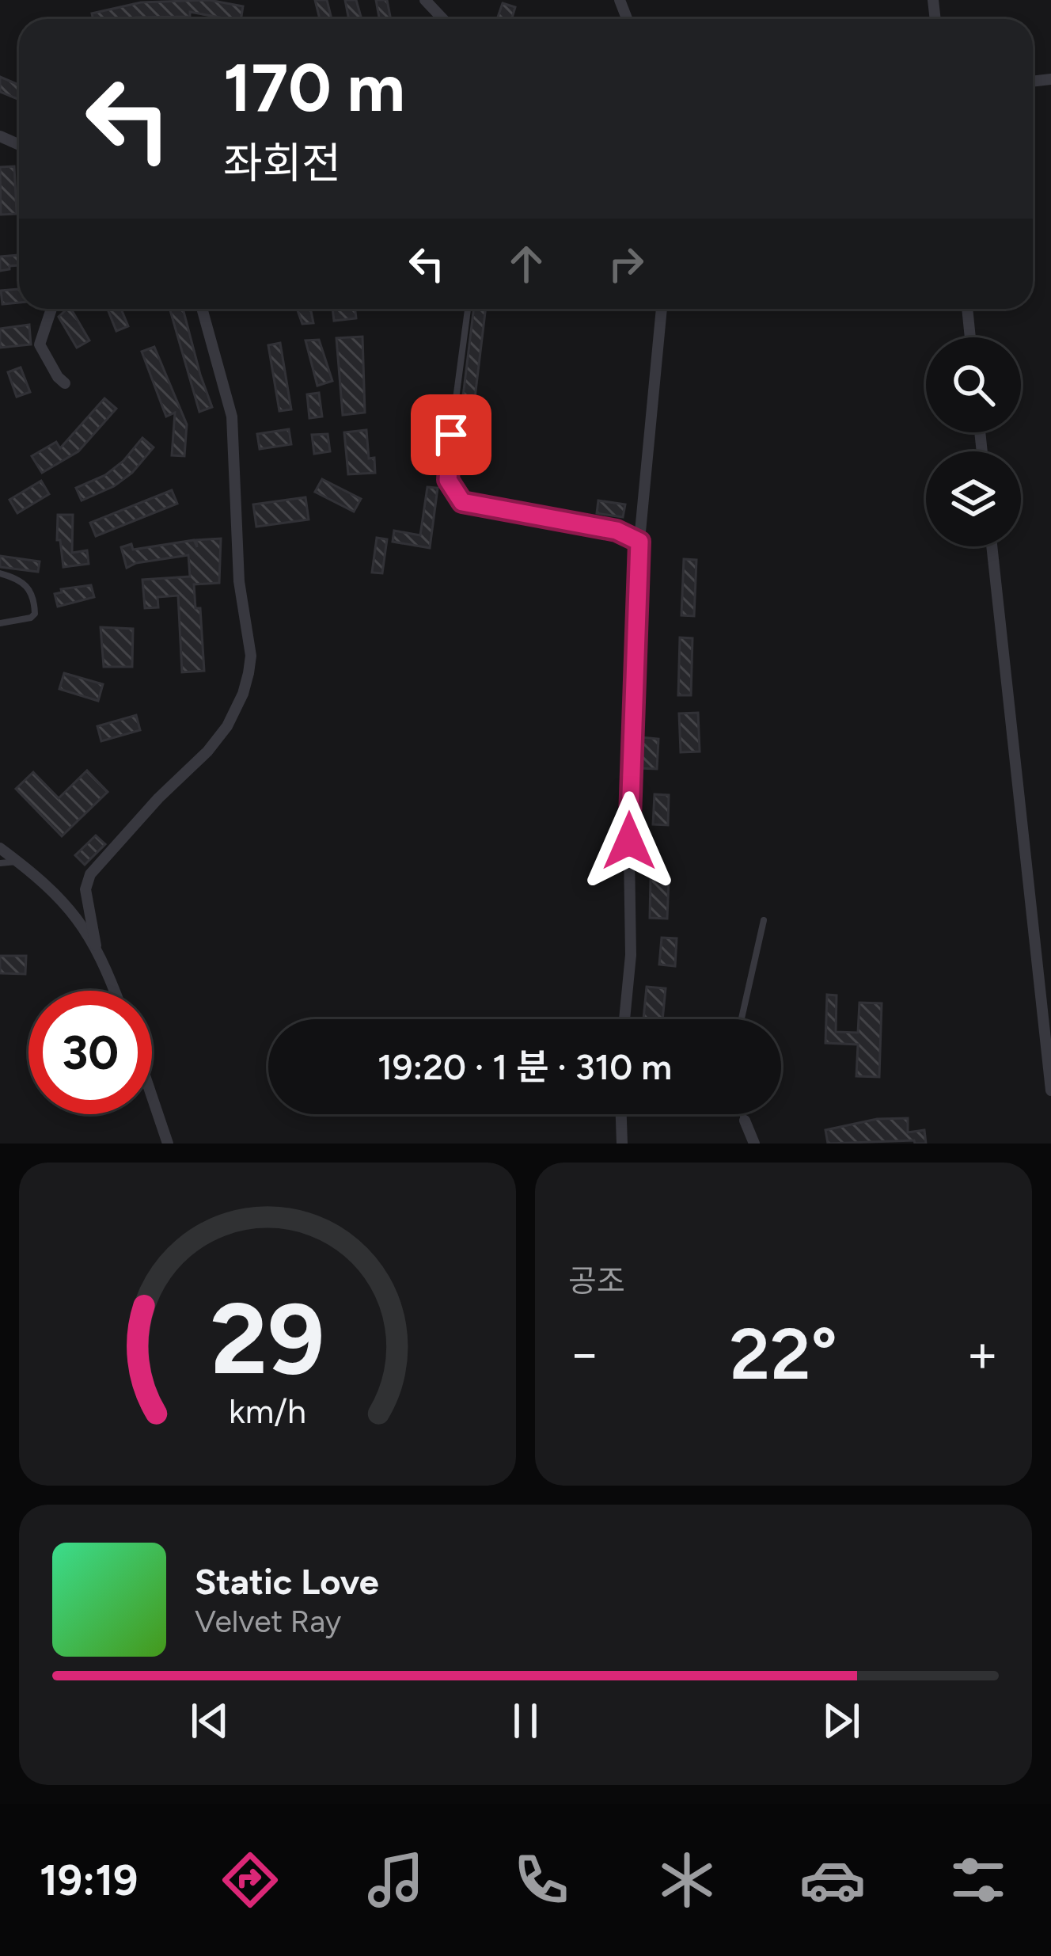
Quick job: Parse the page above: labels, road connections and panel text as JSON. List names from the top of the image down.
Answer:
{
  "page": {
    "turn": ["170 m", "좌회전"],
    "limit": "30",
    "trip": "19:20 · 1 분 · 310 m",
    "tile": "공조",
    "heat": ["−", "22°", "+"],
    "song": ["Static Love", "Velvet Ray"],
    "tabs": "19:19",
    "gauge": ["29", "km/h"]
  }
}
